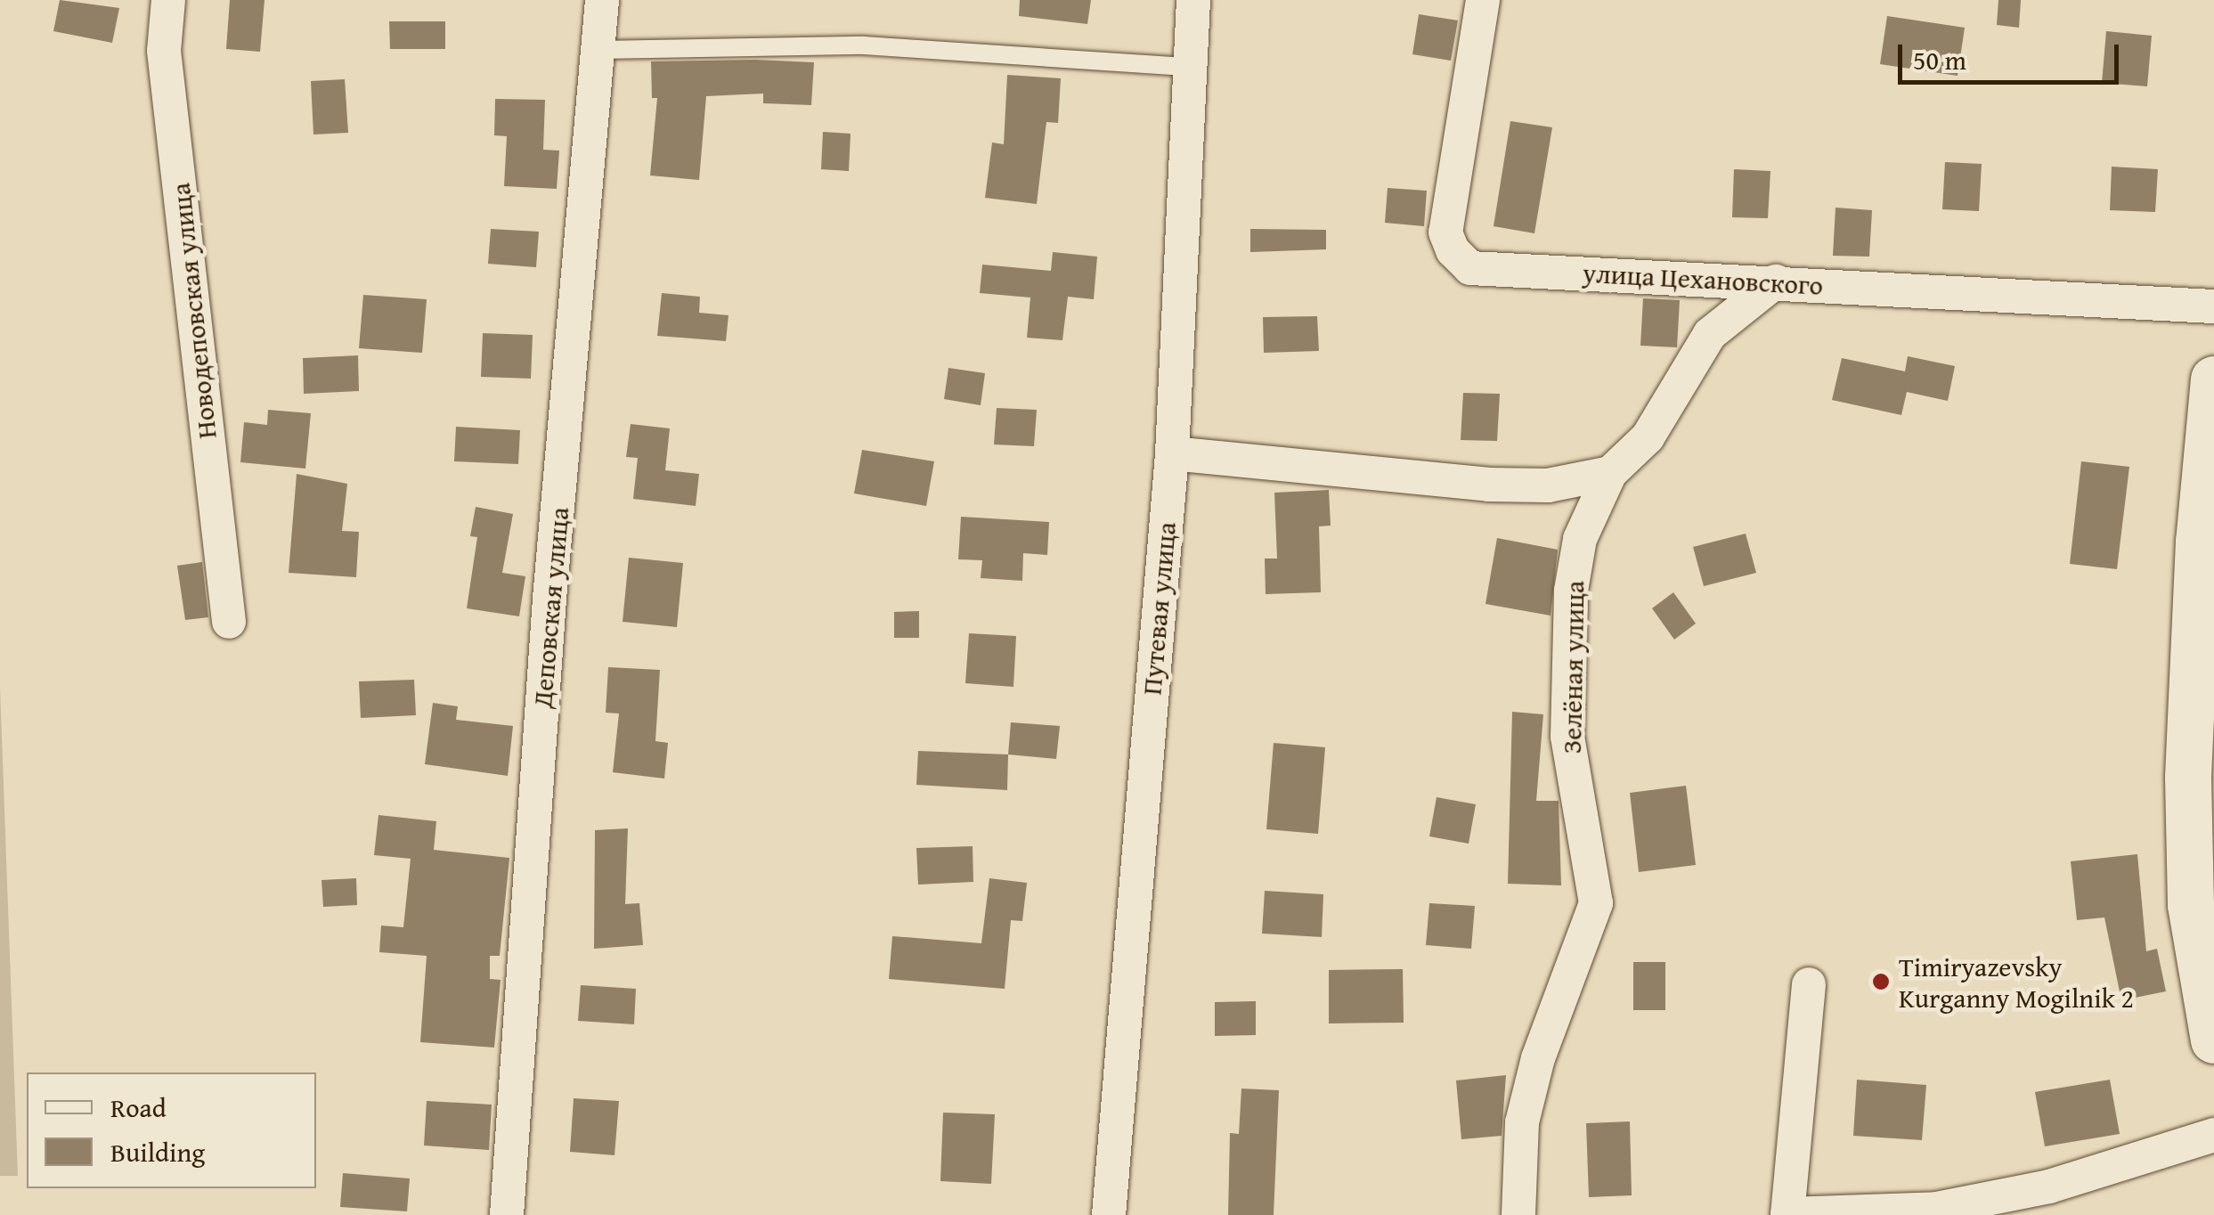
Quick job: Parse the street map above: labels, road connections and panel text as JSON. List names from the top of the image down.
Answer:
{
  "streets": {
    "street": [
      "улица Цехановского",
      "Новодеповская улица",
      "Деповская улица",
      "Путевая улица",
      "Зелёная улица"
    ]
  },
  "crossings": [
    ["улица Цехановского", "Зелёная улица"]
  ],
  "places": ["Timiryazevsky Kurganny Mogilnik 2"],
  "legend": ["Road", "Building"],
  "scale_bar": "50 m"
}
